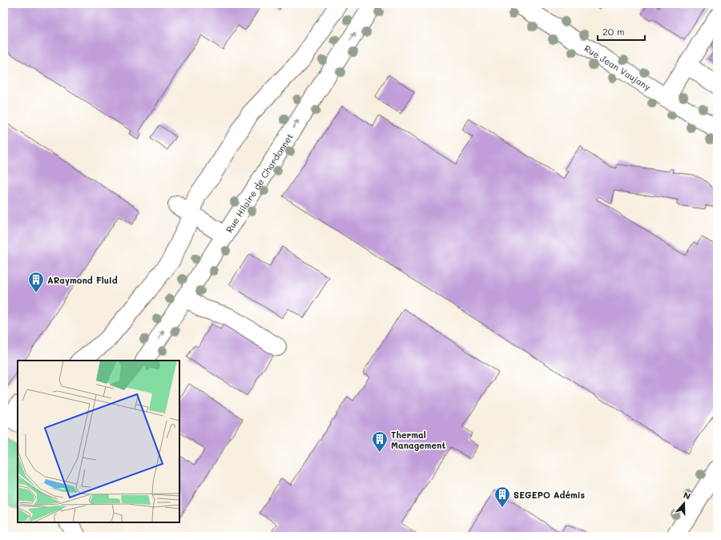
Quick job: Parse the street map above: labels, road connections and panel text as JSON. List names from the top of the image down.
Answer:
{
  "streets": {
    "street": ["Rue Jean Vaujany", "Rue Hilaire de Chardonnet"]
  },
  "places": {
    "building": ["ARaymond Fluid", "Thermal Management", "SEGEPO Adémis"]
  },
  "scale_bar": "20 m",
  "north": "top"
}
